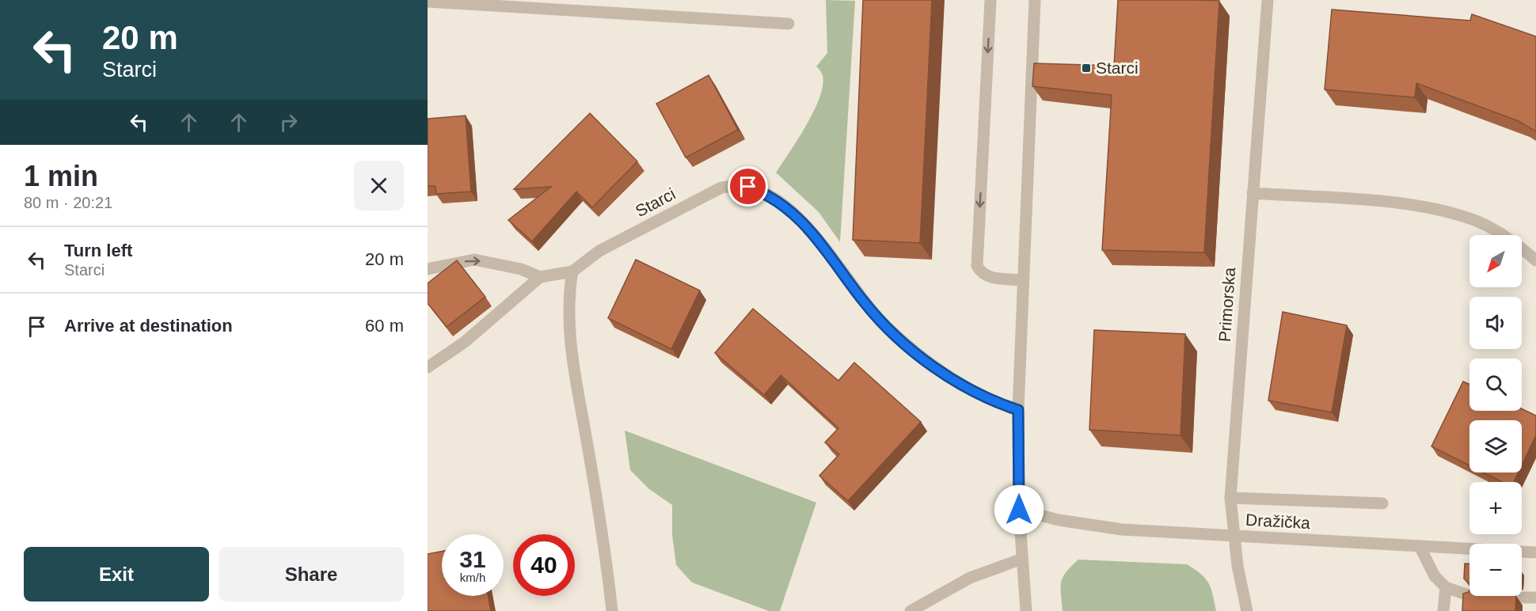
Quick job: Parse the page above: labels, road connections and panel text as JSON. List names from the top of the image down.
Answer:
{
  "streets": {
    "street": ["Starci", "Primorska", "Dražička"]
  },
  "crossings": [
    ["Primorska", "Dražička"]
  ],
  "places": {
    "transit": ["Starci"]
  },
  "north": "bottom left",
  "page": {
    "turn": ["20 m", "Starci"],
    "heading": ["1 min", "80 m · 20:21"],
    "list": [
      {
        "name": "Turn left",
        "note": "Starci",
        "value": "20 m"
      },
      {
        "name": "Arrive at destination",
        "value": "60 m"
      }
    ],
    "map_buttons": ["+", "−"],
    "speed": "31 km/h",
    "limit": "40",
    "buttons": ["Exit", "Share"]
  }
}
